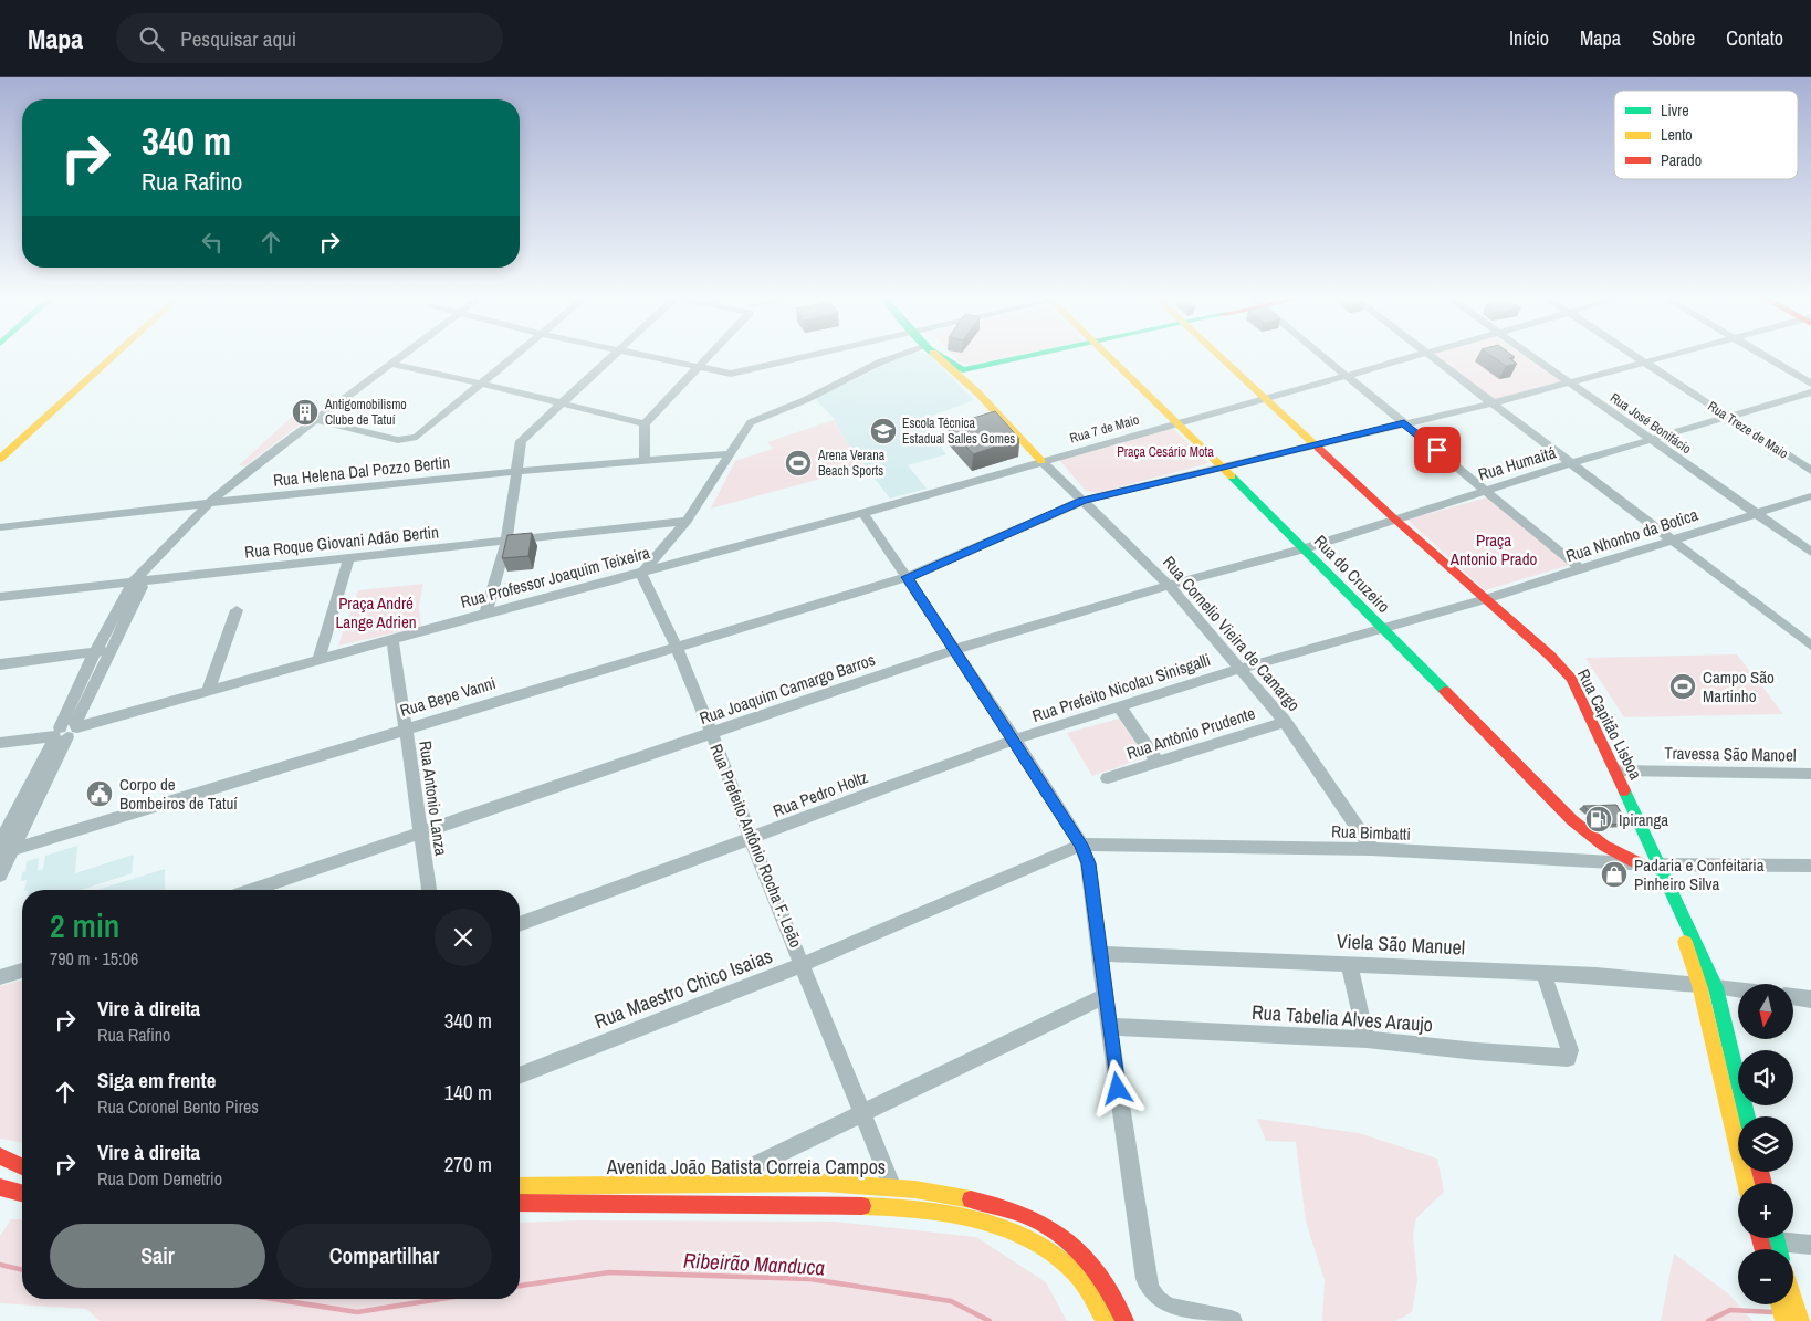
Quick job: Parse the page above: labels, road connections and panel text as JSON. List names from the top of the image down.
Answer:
{
  "streets": {
    "street": [
      "Rua José Bonifácio",
      "Rua 7 de Maio",
      "Rua Treze de Maio",
      "Rua Humaitá",
      "Rua Helena Dal Pozzo Bertin",
      "Rua Nhonho da Botica",
      "Rua Roque Giovani Adão Bertin",
      "Rua do Cruzeiro",
      "Rua Professor Joaquim Teixeira",
      "Rua Cornelio Vieira de Camargo",
      "Rua Prefeito Nicolau Sinisgalli",
      "Rua Joaquim Camargo Barros",
      "Rua Bepe Vanni",
      "Rua Capitão Lisboa",
      "Rua Antônio Prudente",
      "Travessa São Manoel",
      "Rua Pedro Holtz",
      "Rua Antonio Lanza",
      "Rua Bimbatti",
      "Rua Prefeito Antônio Rocha F. Leão",
      "Viela São Manuel",
      "Rua Maestro Chico Isaias",
      "Rua Tabelia Alves Araujo",
      "Avenida João Batista Correia Campos"
    ]
  },
  "crossings": [
    ["Rua José Bonifácio", "Rua Humaitá"],
    ["Rua José Bonifácio", "Rua Nhonho da Botica"],
    ["Rua José Bonifácio", "Rua Bepe Vanni"],
    ["Rua 7 de Maio", "Rua do Cruzeiro"],
    ["Rua 7 de Maio", "Rua Professor Joaquim Teixeira"],
    ["Rua 7 de Maio", "Rua Cornelio Vieira de Camargo"],
    ["Rua 7 de Maio", "Rua Capitão Lisboa"],
    ["Rua Treze de Maio", "Rua Humaitá"],
    ["Rua Treze de Maio", "Rua Bepe Vanni"],
    ["Rua Humaitá", "Rua do Cruzeiro"],
    ["Rua Humaitá", "Rua Cornelio Vieira de Camargo"],
    ["Rua Humaitá", "Rua Joaquim Camargo Barros"],
    ["Rua Humaitá", "Rua Capitão Lisboa"],
    ["Rua Nhonho da Botica", "Rua do Cruzeiro"],
    ["Rua Nhonho da Botica", "Rua Cornelio Vieira de Camargo"],
    ["Rua Nhonho da Botica", "Rua Prefeito Nicolau Sinisgalli"],
    ["Rua Nhonho da Botica", "Rua Capitão Lisboa"],
    ["Rua do Cruzeiro", "Rua Bepe Vanni"],
    ["Rua do Cruzeiro", "Rua Bimbatti"],
    ["Rua Professor Joaquim Teixeira", "Rua Cornelio Vieira de Camargo"],
    ["Rua Professor Joaquim Teixeira", "Rua Antonio Lanza"],
    ["Rua Professor Joaquim Teixeira", "Rua Prefeito Antônio Rocha F. Leão"],
    ["Rua Cornelio Vieira de Camargo", "Rua Prefeito Nicolau Sinisgalli"],
    ["Rua Cornelio Vieira de Camargo", "Rua Joaquim Camargo Barros"],
    ["Rua Cornelio Vieira de Camargo", "Rua Bepe Vanni"],
    ["Rua Cornelio Vieira de Camargo", "Rua Antônio Prudente"],
    ["Rua Cornelio Vieira de Camargo", "Rua Bimbatti"],
    ["Rua Prefeito Nicolau Sinisgalli", "Rua Pedro Holtz"],
    ["Rua Joaquim Camargo Barros", "Rua Antonio Lanza"],
    ["Rua Joaquim Camargo Barros", "Rua Prefeito Antônio Rocha F. Leão"],
    ["Rua Bepe Vanni", "Rua Capitão Lisboa"],
    ["Rua Bepe Vanni", "Rua Antonio Lanza"],
    ["Rua Bepe Vanni", "Rua Prefeito Antônio Rocha F. Leão"],
    ["Rua Capitão Lisboa", "Travessa São Manoel"],
    ["Rua Capitão Lisboa", "Rua Bimbatti"],
    ["Rua Capitão Lisboa", "Viela São Manuel"],
    ["Rua Pedro Holtz", "Rua Prefeito Antônio Rocha F. Leão"],
    ["Rua Bimbatti", "Rua Maestro Chico Isaias"],
    ["Rua Prefeito Antônio Rocha F. Leão", "Rua Maestro Chico Isaias"],
    ["Rua Prefeito Antônio Rocha F. Leão", "Avenida João Batista Correia Campos"],
    ["Viela São Manuel", "Rua Tabelia Alves Araujo"]
  ],
  "water": ["Ribeirão Manduca"],
  "parks": ["Praça Cesário Mota", "Praça Antonio Prado", "Praça André Lange Adrien"],
  "places": {
    "building": ["Antigomobilismo Clube de Tatuí"],
    "school or university": ["Escola Técnica Estadual Salles Gomes"],
    "sports": ["Arena Verana Beach Sports", "Campo São Martinho"],
    "public building": ["Corpo de Bombeiros de Tatuí"],
    "fuel station": ["Ipiranga"],
    "shop": ["Padaria e Confeitaria Pinheiro Silva"]
  },
  "legend": ["Livre", "Lento", "Parado"],
  "north": "bottom",
  "page": {
    "header": "Mapa",
    "search": "Pesquisar aqui",
    "nav": [
      "Início",
      "Mapa",
      "Sobre",
      "Contato"
    ],
    "turn": ["340 m", "Rua Rafino"],
    "heading": ["2 min", "790 m · 15:06"],
    "map_buttons": ["+", "−"],
    "list": [
      {
        "name": "Vire à direita",
        "note": "Rua Rafino",
        "value": "340 m"
      },
      {
        "name": "Siga em frente",
        "note": "Rua Coronel Bento Pires",
        "value": "140 m"
      },
      {
        "name": "Vire à direita",
        "note": "Rua Dom Demetrio",
        "value": "270 m"
      }
    ],
    "buttons": ["Sair", "Compartilhar"]
  }
}
